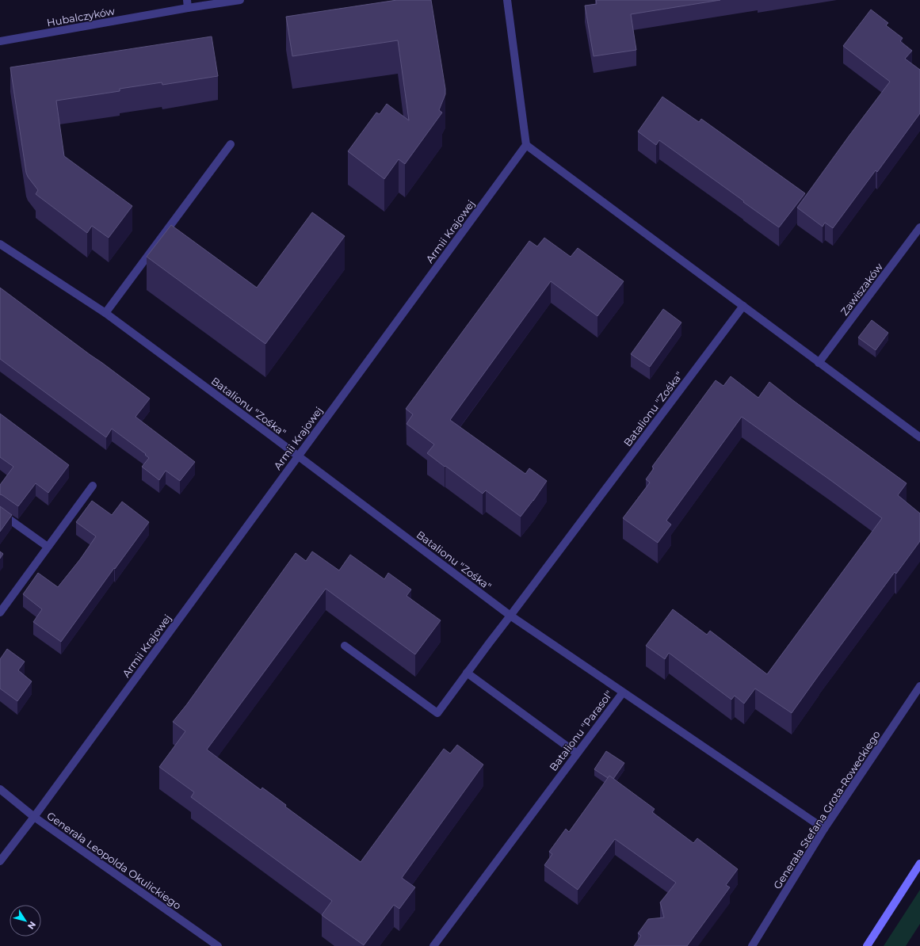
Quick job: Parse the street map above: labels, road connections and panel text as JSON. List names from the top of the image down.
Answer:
{
  "streets": {
    "street": [
      "Hubalczyków",
      "Armii Krajowej",
      "Zawiszaków",
      "Batalionu \"Zośka\"",
      "Batalionu \"Parasol\"",
      "Generała Stefana Grota-Roweckiego",
      "Generała Leopolda Okulickiego"
    ]
  },
  "crossings": [
    ["Armii Krajowej", "Batalionu \"Zośka\""],
    ["Armii Krajowej", "Generała Leopolda Okulickiego"],
    ["Batalionu \"Zośka\"", "Batalionu \"Parasol\""],
    ["Batalionu \"Parasol\"", "Generała Stefana Grota-Roweckiego"]
  ],
  "north": "bottom right"
}
